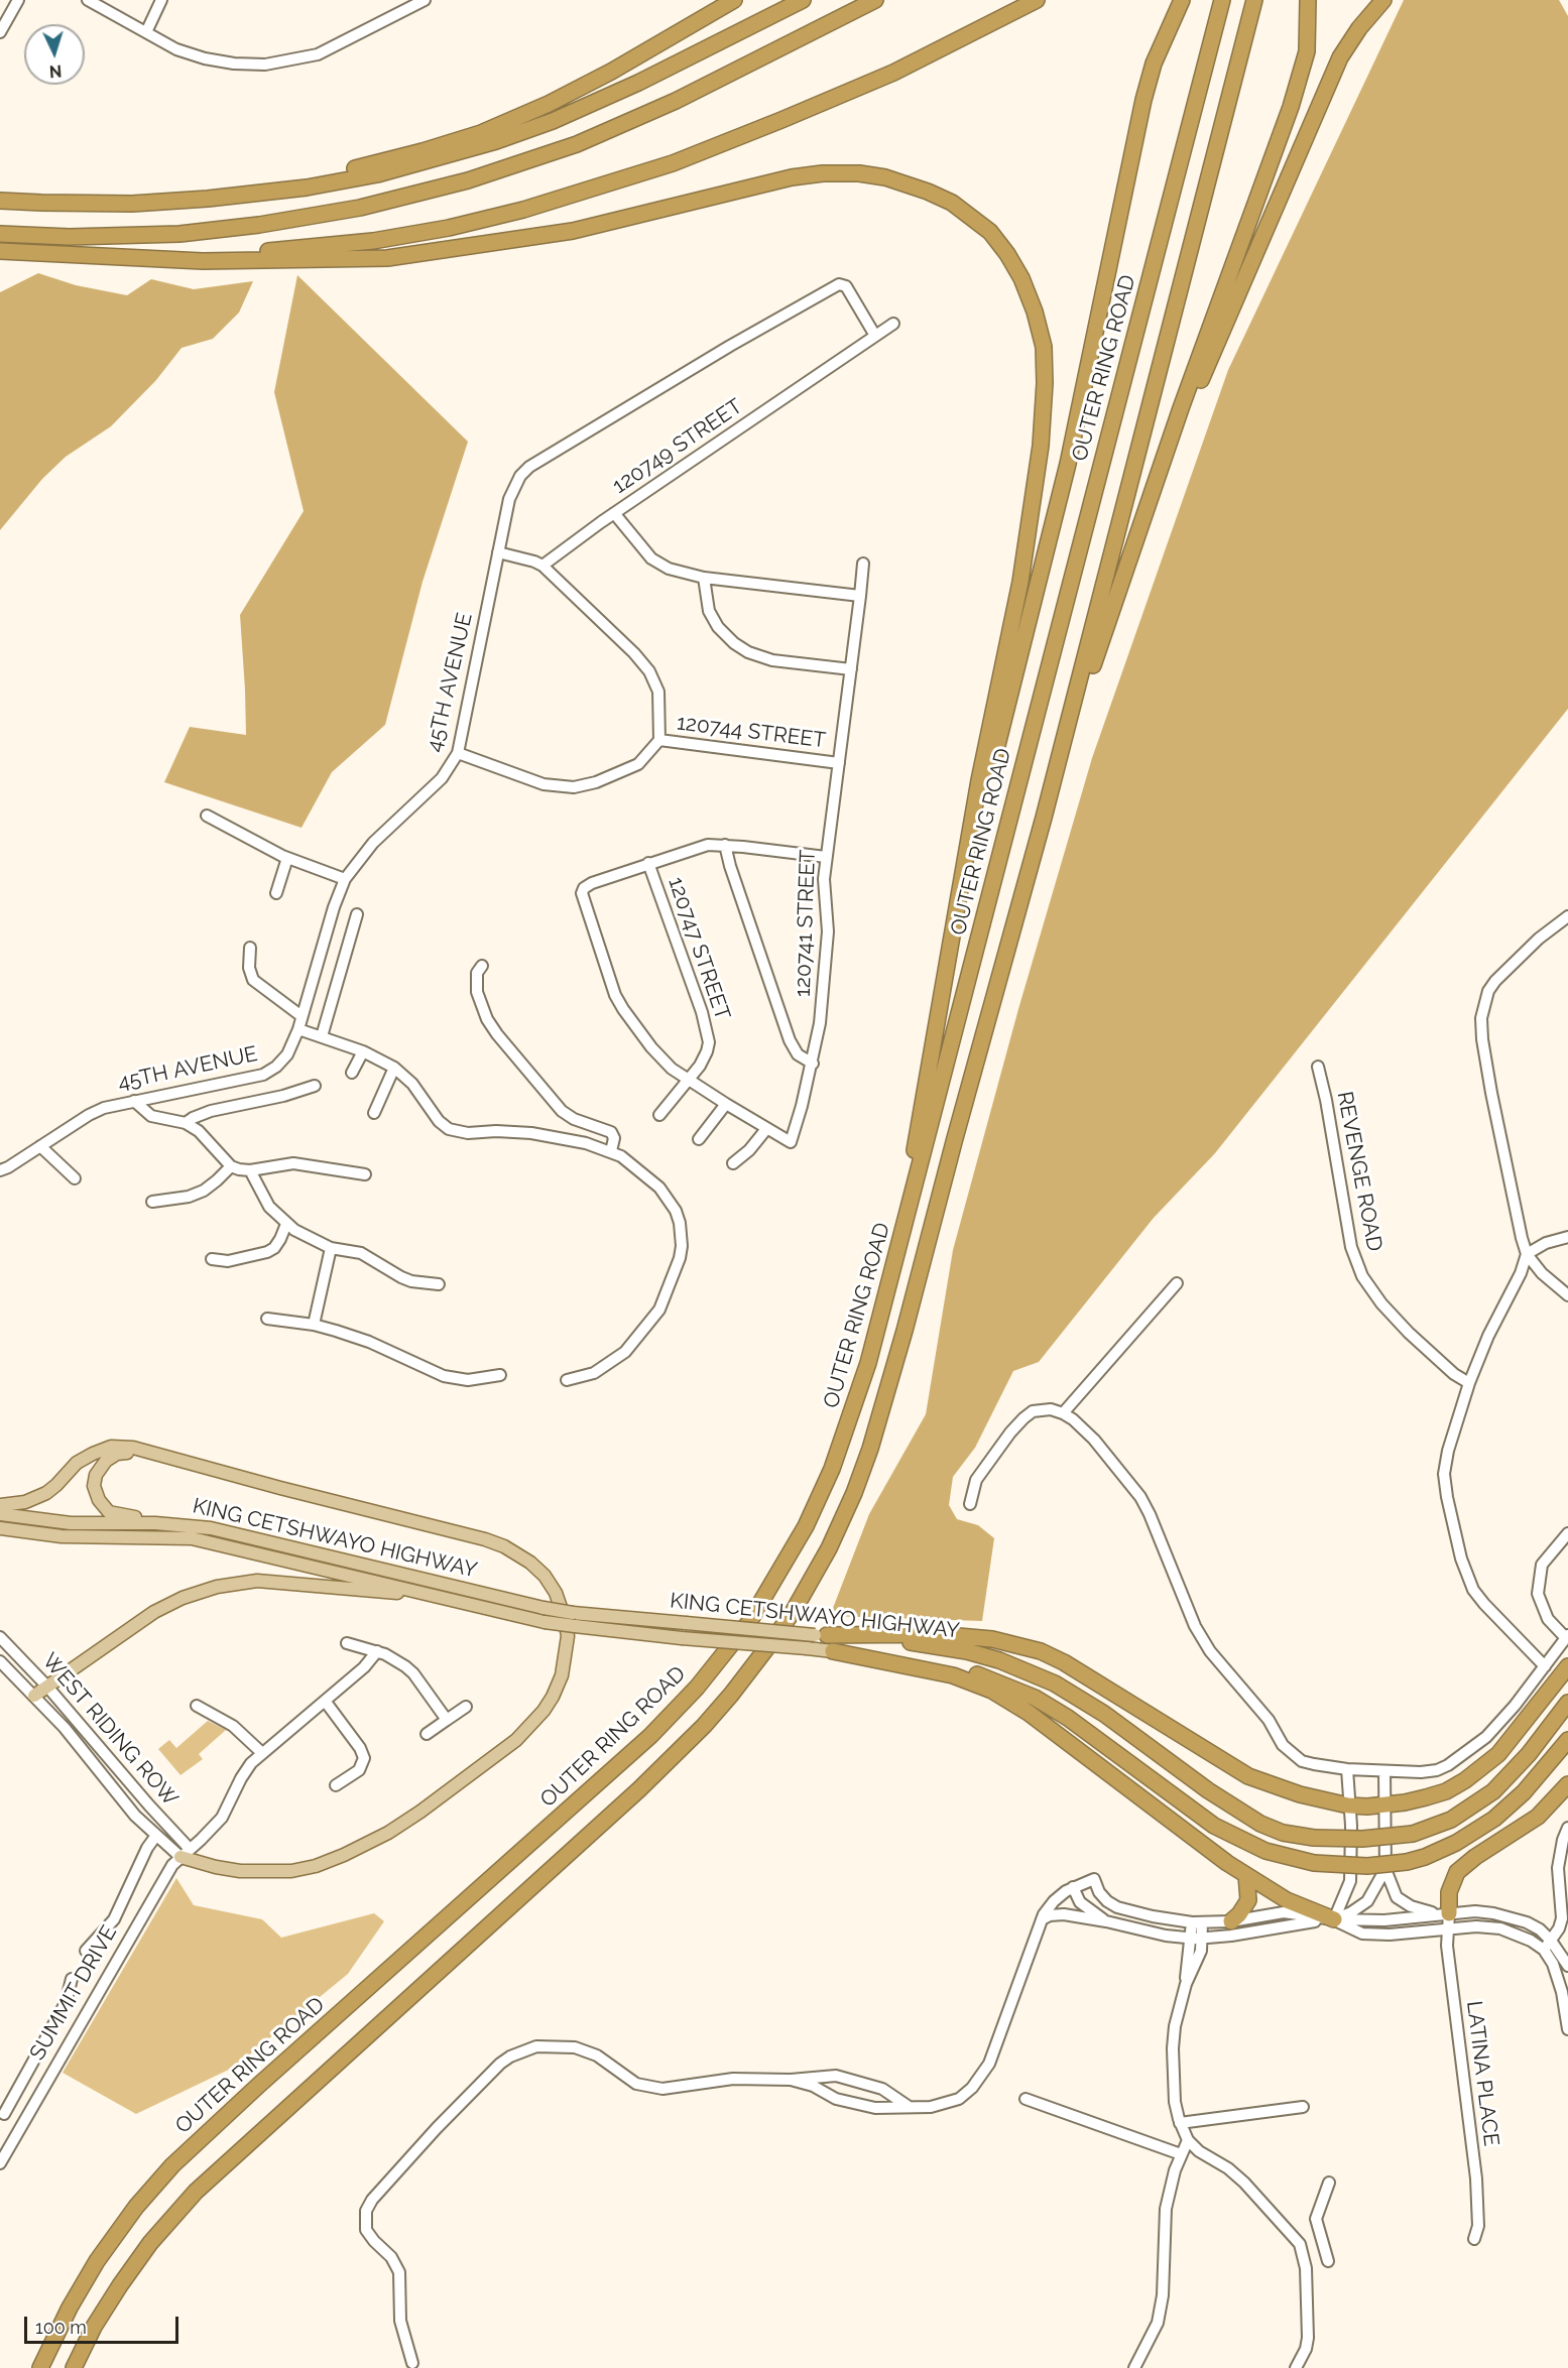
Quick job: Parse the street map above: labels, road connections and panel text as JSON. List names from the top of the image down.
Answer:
{
  "streets": {
    "highway": ["OUTER RING ROAD", "KING CETSHWAYO HIGHWAY"],
    "street": [
      "120749 STREET",
      "45TH AVENUE",
      "120744 STREET",
      "120741 STREET",
      "120747 STREET",
      "REVENGE ROAD",
      "WEST RIDING ROW",
      "SUMMIT DRIVE",
      "LATINA PLACE"
    ]
  },
  "crossings": [
    ["120749 STREET", "45TH AVENUE"],
    ["120744 STREET", "120741 STREET"],
    ["WEST RIDING ROW", "SUMMIT DRIVE"]
  ],
  "scale_bar": "100 m",
  "north": "bottom"
}
